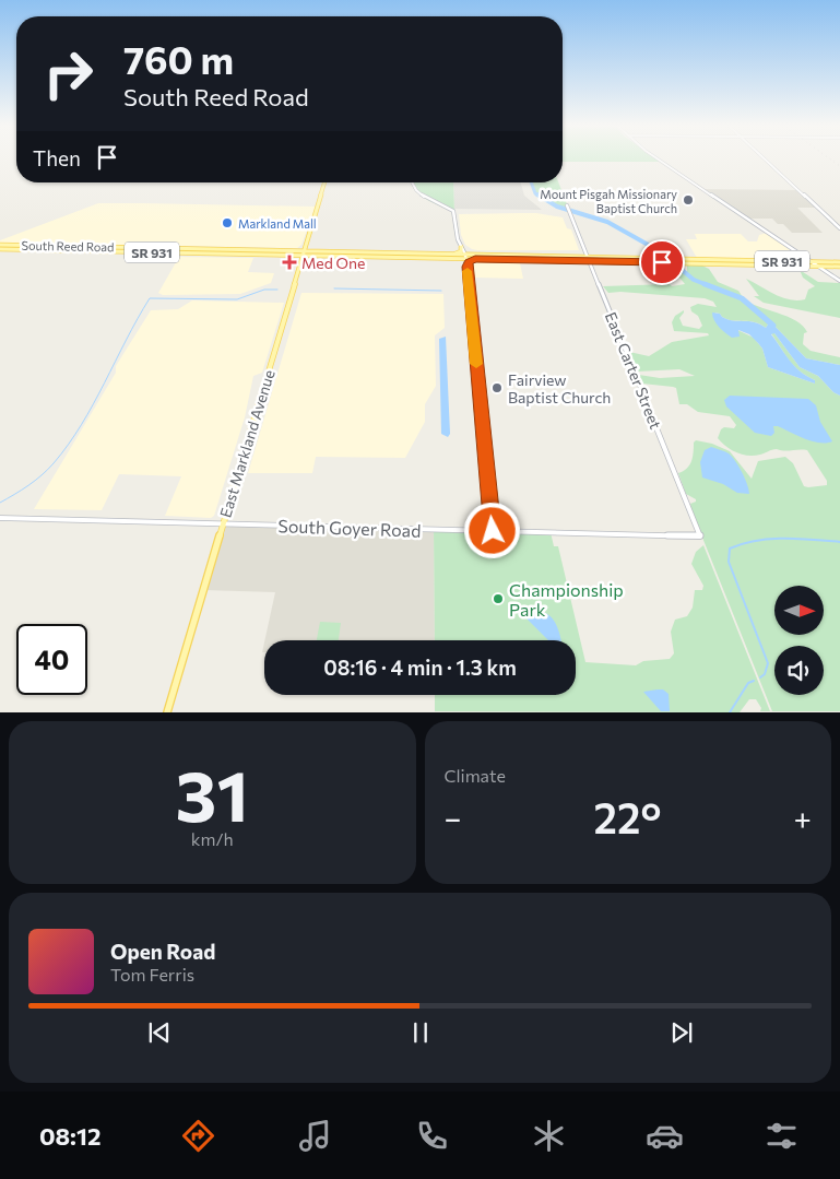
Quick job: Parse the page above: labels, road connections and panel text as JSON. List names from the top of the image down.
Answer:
{
  "streets": {
    "main road": ["South Reed Road", "SR 931", "East Markland Avenue"],
    "street": ["East Carter Street", "South Goyer Road"]
  },
  "crossings": [
    ["South Reed Road", "SR 931"],
    ["South Reed Road", "East Carter Street"],
    ["South Reed Road", "East Markland Avenue"],
    ["East Carter Street", "South Goyer Road"],
    ["East Markland Avenue", "South Goyer Road"]
  ],
  "places": {
    "other": [
      "Mount Pisgah Missionary Baptist Church",
      "Markland Mall",
      "Fairview Baptist Church",
      "Championship Park"
    ],
    "health": ["Med One"]
  },
  "north": "right",
  "page": {
    "turn": ["760 m", "South Reed Road"],
    "then": "Then",
    "limit": "40",
    "trip": "08:16 · 4 min · 1.3 km",
    "tile": [
      ["31", "km/h"],
      "Climate"
    ],
    "heat": ["−", "22°", "+"],
    "song": ["Open Road", "Tom Ferris"],
    "tabs": "08:12"
  }
}
